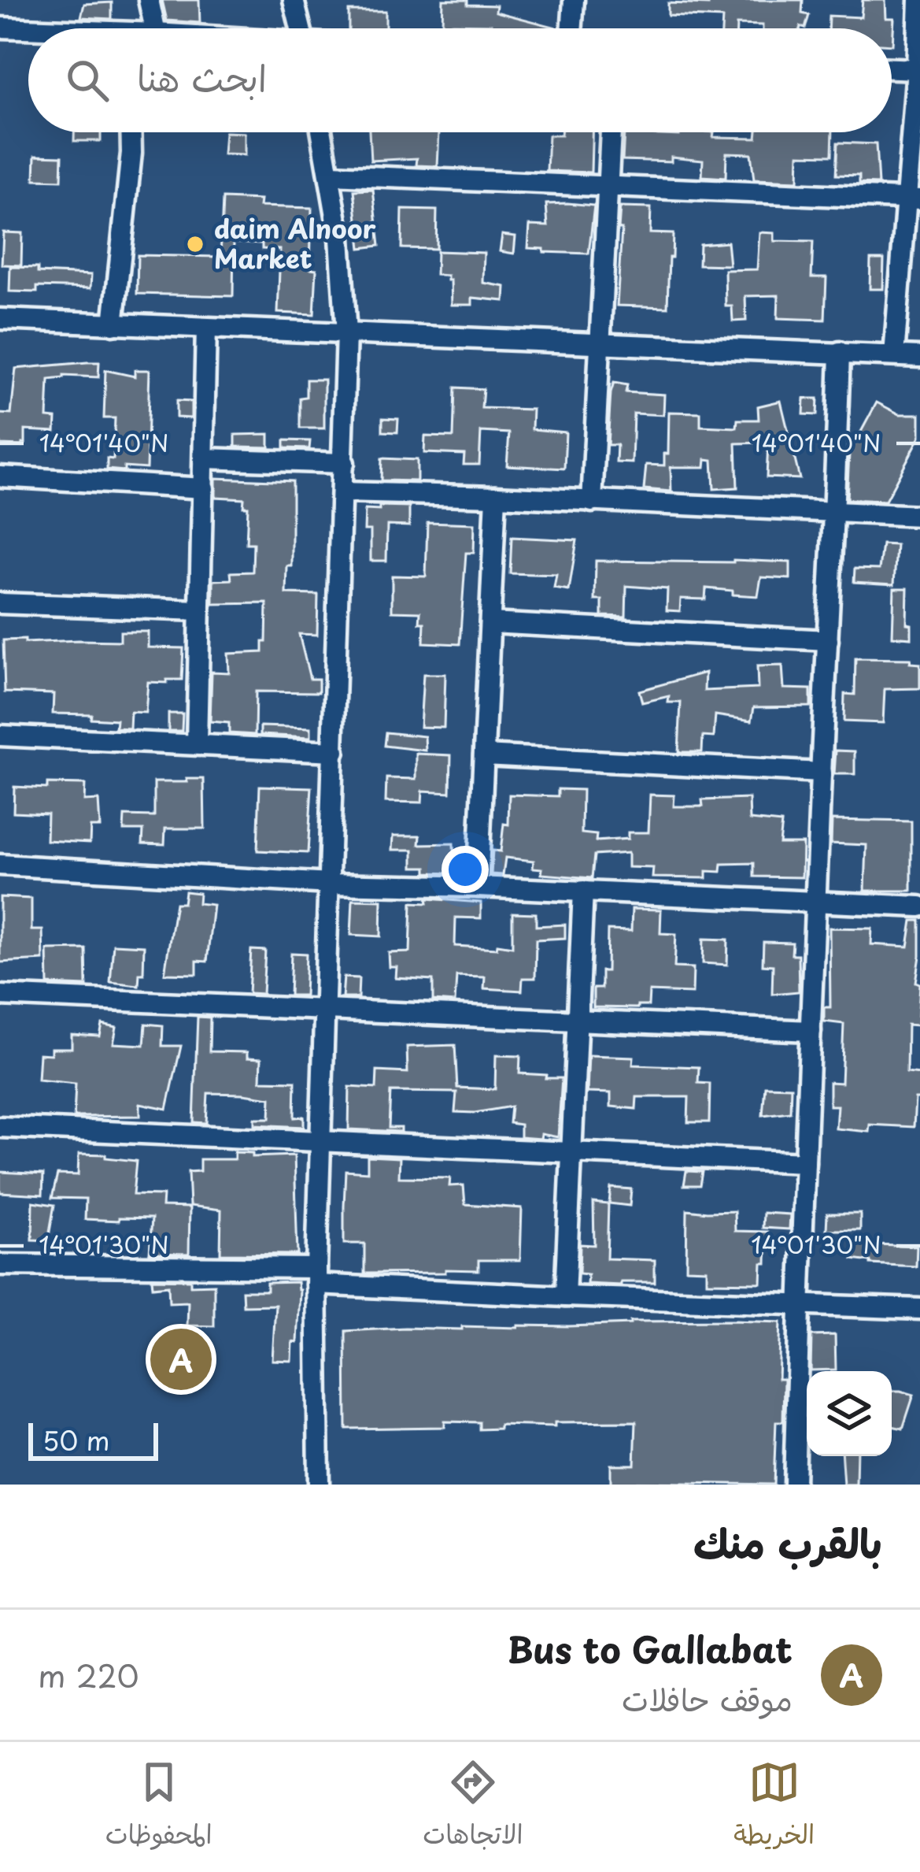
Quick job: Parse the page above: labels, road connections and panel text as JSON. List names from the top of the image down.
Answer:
{
  "places": ["daim Alnoor Market"],
  "scale_bar": "50 m",
  "page": {
    "search": "ابحث هنا",
    "pins": "A",
    "scale": "50 m",
    "heading": "بالقرب منك",
    "list": [
      {
        "mark": "A",
        "name": "Bus to Gallabat",
        "note": "موقف حافلات",
        "value": "220 m"
      }
    ],
    "nav": ["الخريطة", "الاتجاهات", "المحفوظات"]
  },
  "coordinates": ["14°01'40\"N", "14°01'30\"N"]
}
